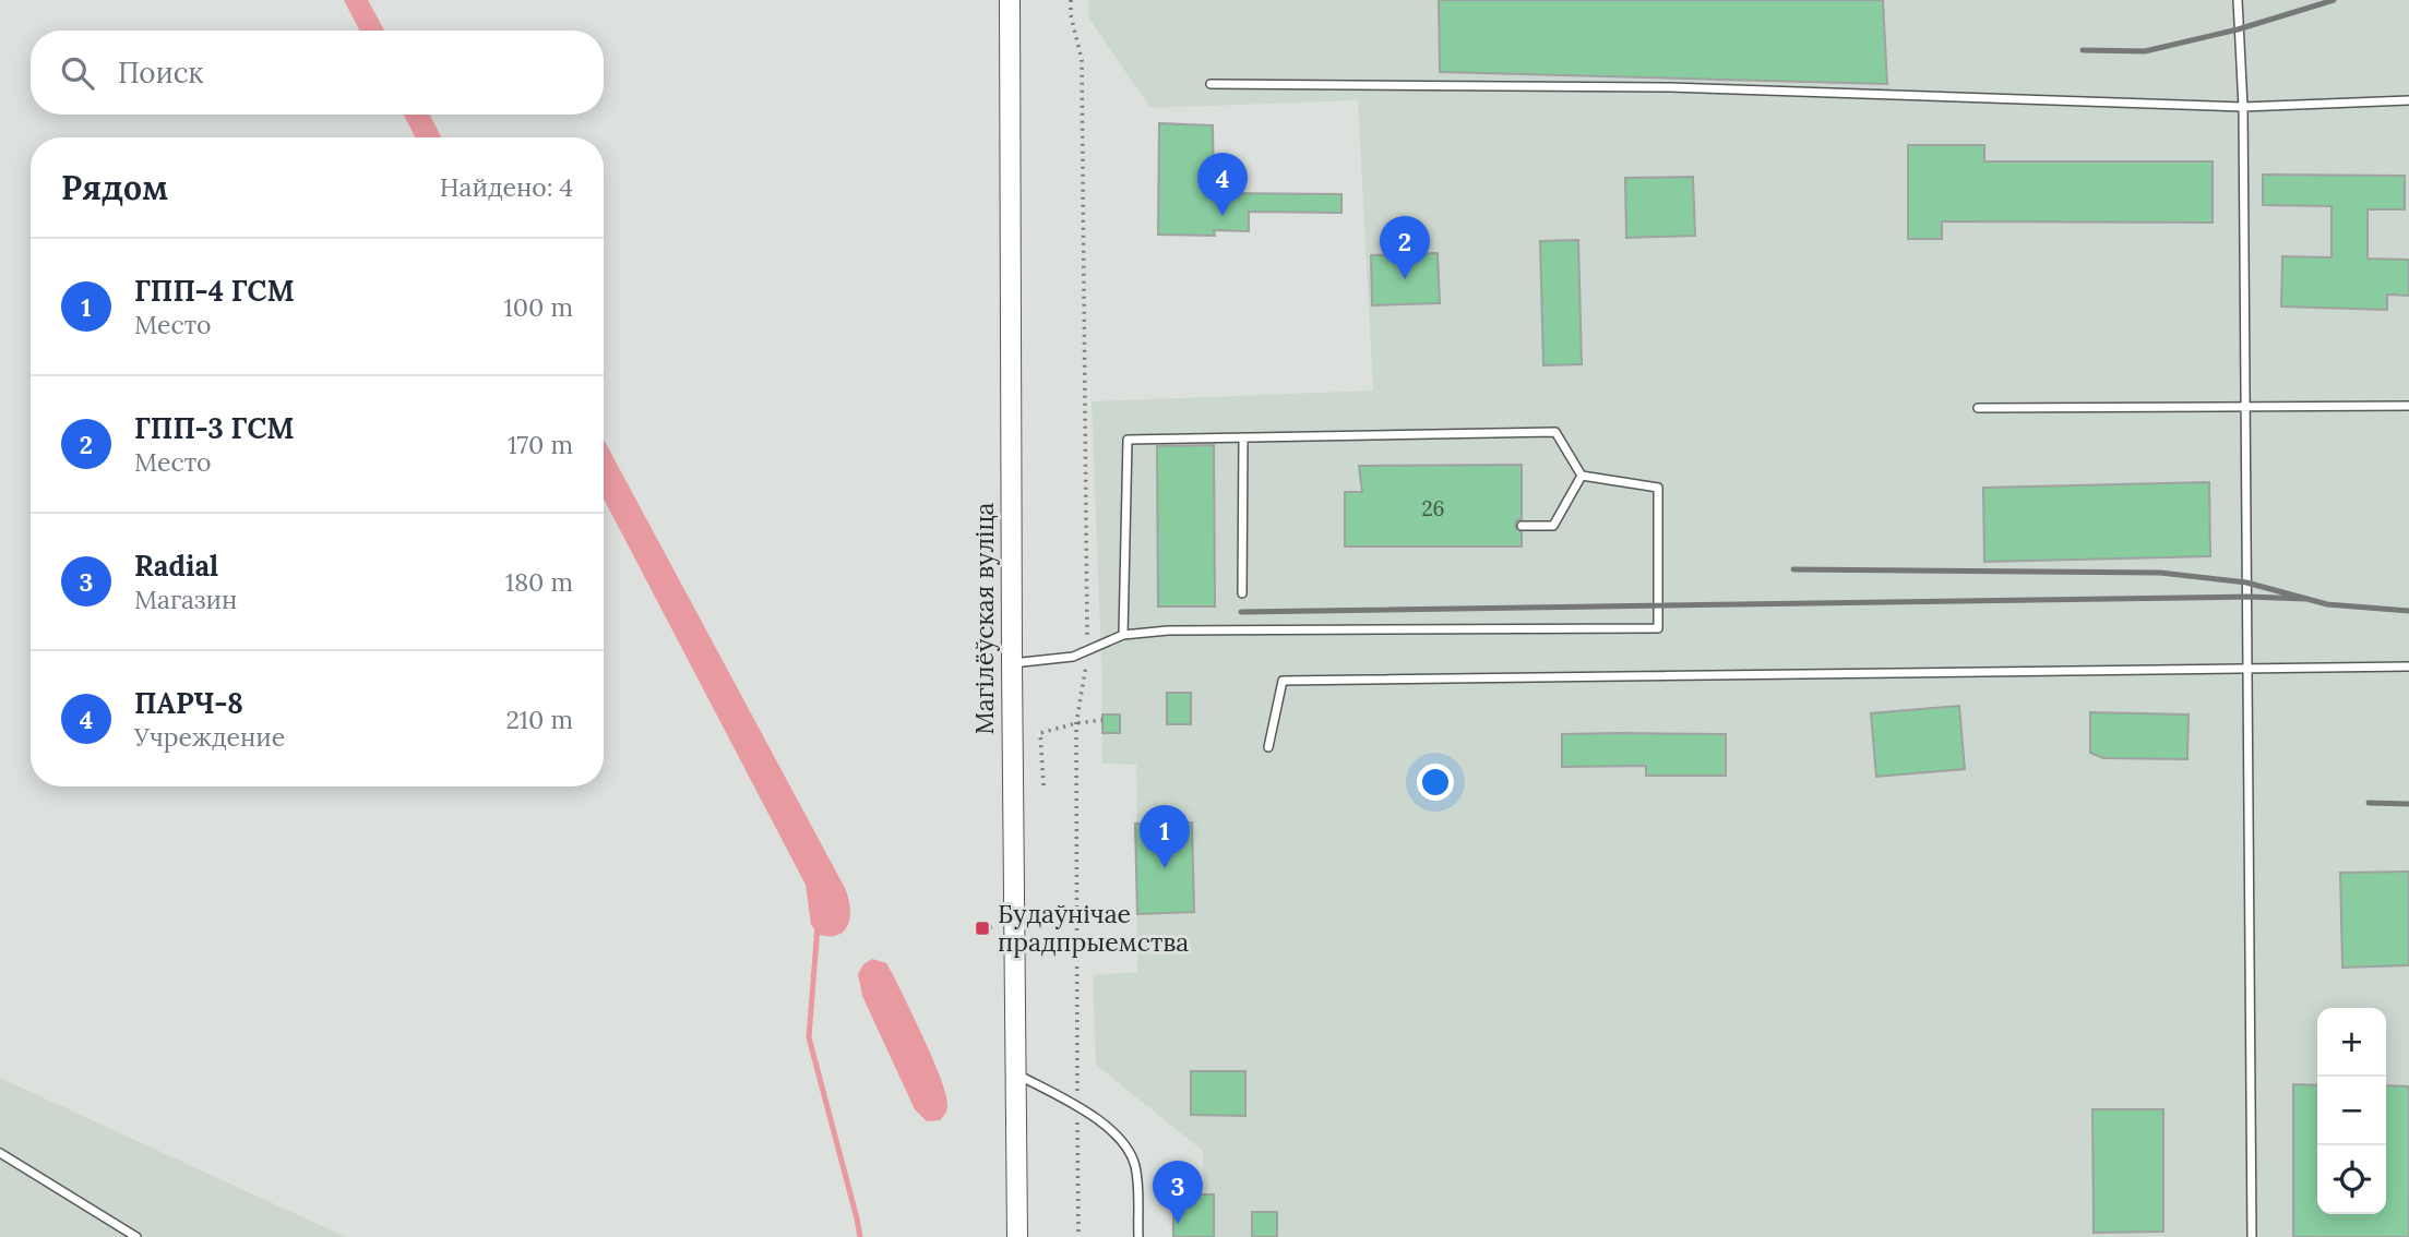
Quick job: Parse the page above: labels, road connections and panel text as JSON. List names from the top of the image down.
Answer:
{
  "streets": {
    "street": ["Магілёўская вуліца"]
  },
  "places": {
    "transit": ["Будаўнічае прадпрыемства"]
  },
  "house_numbers": ["26"],
  "page": {
    "search": "Поиск",
    "heading": ["Рядом", "Найдено: 4"],
    "pins": [
      "4",
      "2",
      "1",
      "3"
    ],
    "list": [
      {
        "mark": "1",
        "name": "ГПП-4 ГСМ",
        "note": "Место",
        "value": "100 m"
      },
      {
        "mark": "2",
        "name": "ГПП-3 ГСМ",
        "note": "Место",
        "value": "170 m"
      },
      {
        "mark": "3",
        "name": "Radial",
        "note": "Магазин",
        "value": "180 m"
      },
      {
        "mark": "4",
        "name": "ПАРЧ-8",
        "note": "Учреждение",
        "value": "210 m"
      }
    ],
    "map_buttons": ["+", "−"]
  }
}
